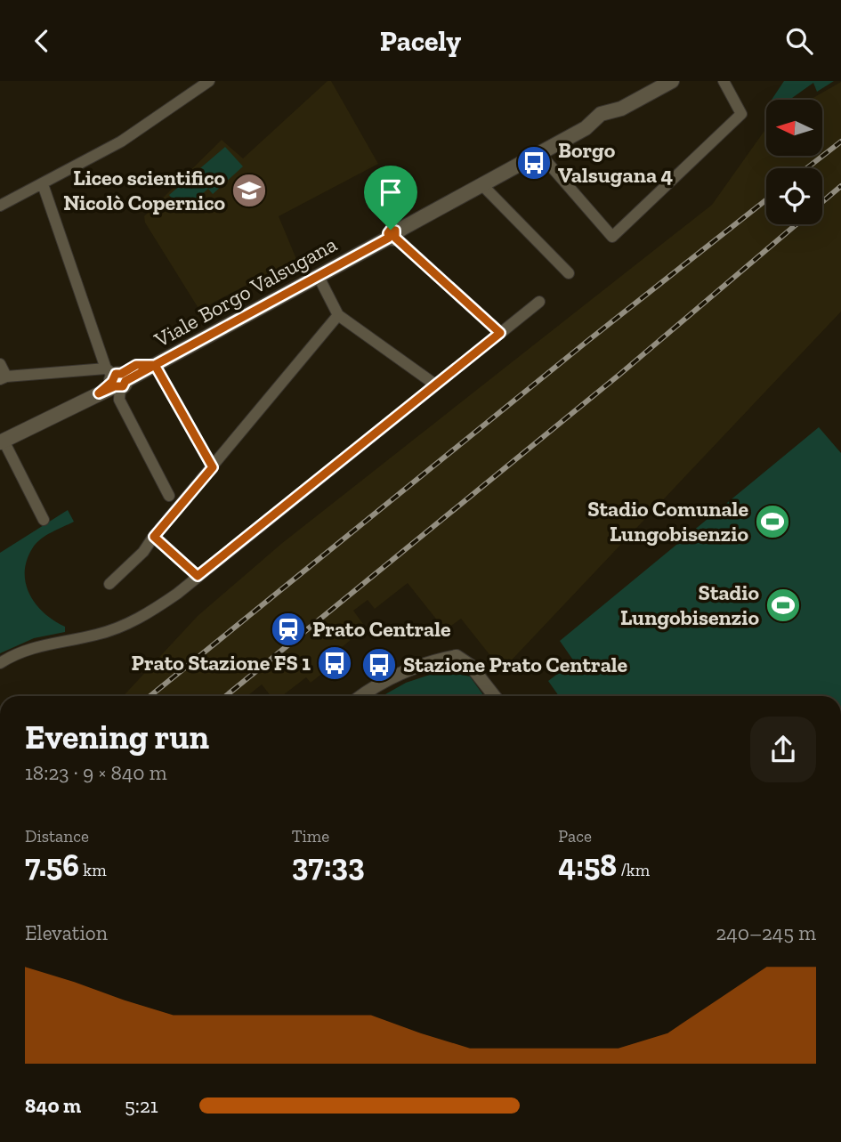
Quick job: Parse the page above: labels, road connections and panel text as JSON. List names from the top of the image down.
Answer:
{
  "streets": {
    "main road": ["Viale Borgo Valsugana"]
  },
  "places": {
    "bus stop": ["Borgo Valsugana 4", "Prato Stazione FS 1", "Stazione Prato Centrale"],
    "school or university": ["Liceo scientifico Nicolò Copernico"],
    "sports": ["Stadio Comunale Lungobisenzio", "Stadio Lungobisenzio"],
    "station": ["Prato Centrale"]
  },
  "north": "left",
  "page": {
    "header": "Pacely",
    "heading": ["Evening run", "18:23 · 9 × 840 m"],
    "stats": [
      ["Distance", "7.56 km"],
      ["Time", "37:33"],
      ["Pace", "4:58 /km"]
    ],
    "chart": ["Elevation", "240–245 m"],
    "list": [
      {
        "name": "840 m",
        "note": "5:21"
      }
    ]
  }
}
